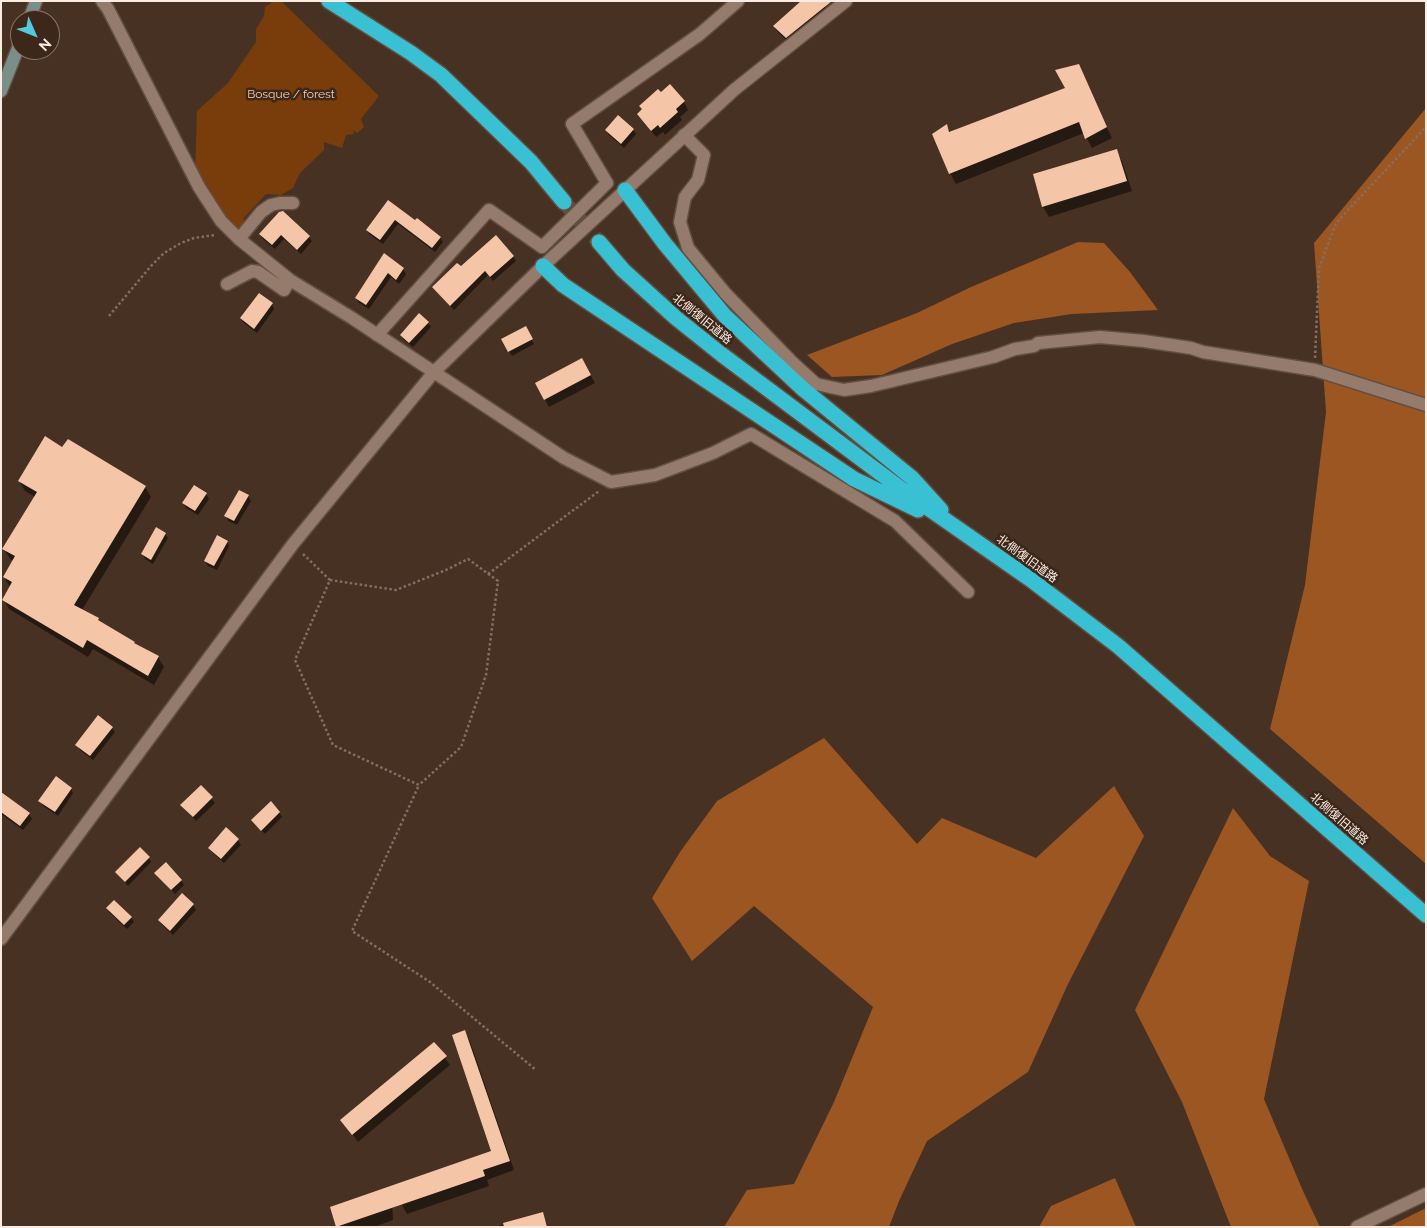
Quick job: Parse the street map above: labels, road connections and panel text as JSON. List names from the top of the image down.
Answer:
{
  "streets": {
    "highway": ["北側復旧道路"]
  },
  "parks": ["Bosque / forest"],
  "north": "bottom right"
}
